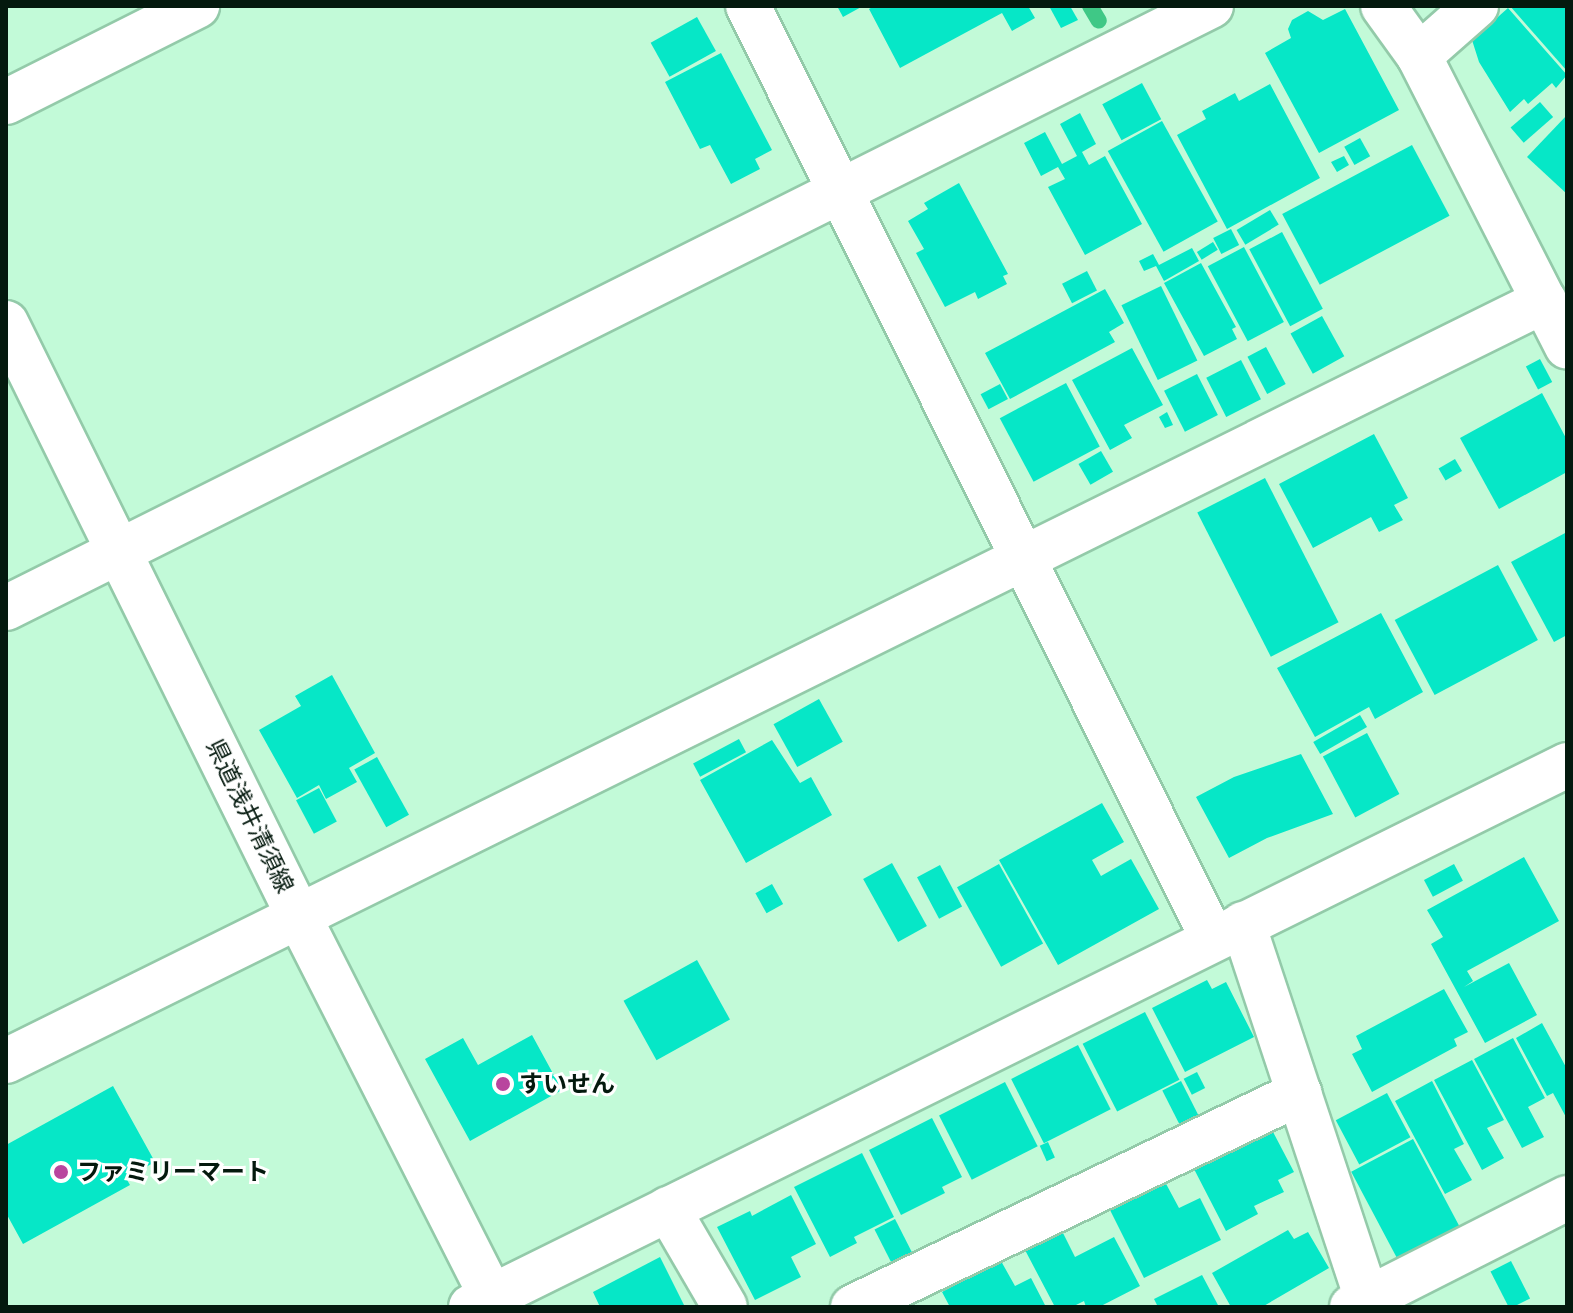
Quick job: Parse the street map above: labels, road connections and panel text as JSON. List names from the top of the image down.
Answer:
{
  "streets": {
    "street": ["県道浅井清須線"]
  },
  "places": ["すいせん", "ファミリーマート"]
}
